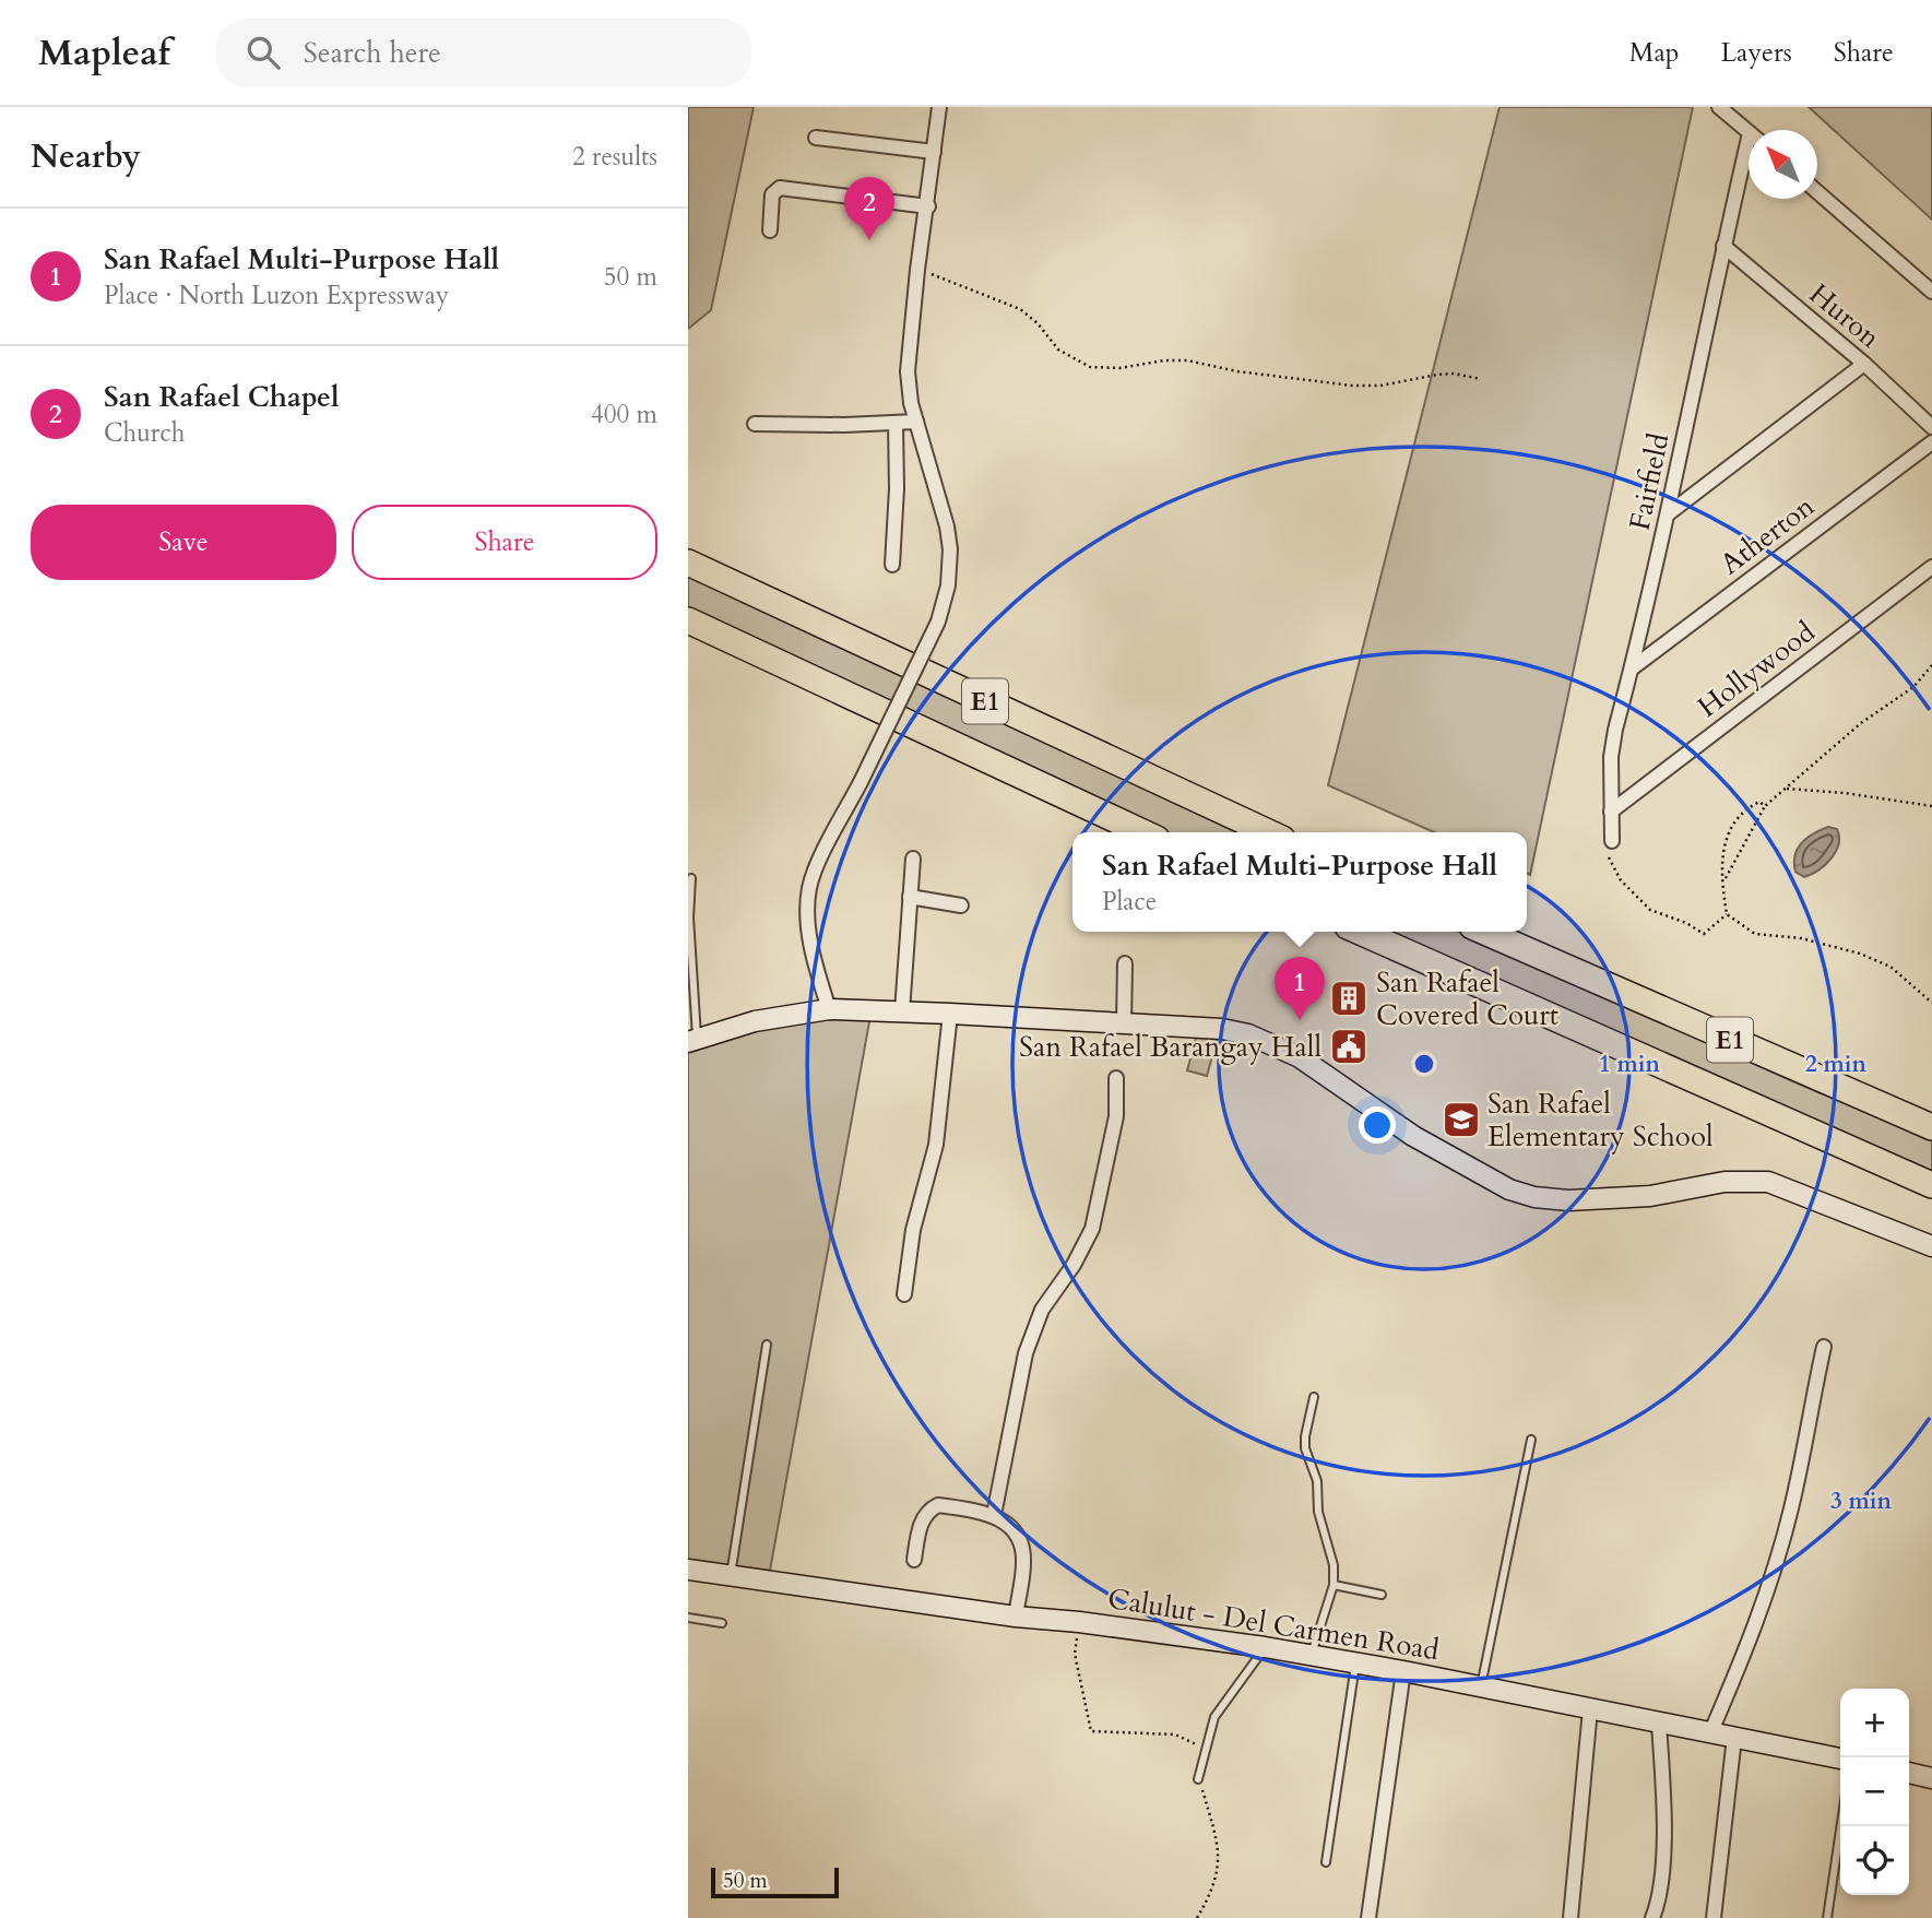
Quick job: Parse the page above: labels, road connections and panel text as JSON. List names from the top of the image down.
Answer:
{
  "streets": {
    "highway": ["E1"],
    "street": [
      "Huron",
      "Fairfield",
      "Atherton",
      "Hollywood",
      "Calulut - Del Carmen Road"
    ]
  },
  "crossings": [
    ["Huron", "Fairfield"],
    ["Fairfield", "Atherton"],
    ["Fairfield", "Hollywood"]
  ],
  "places": {
    "building": ["San Rafael Covered Court"],
    "public building": ["San Rafael Barangay Hall"],
    "school or university": ["San Rafael Elementary School"]
  },
  "scale_bar": "50 m",
  "north": "top left",
  "page": {
    "header": "Mapleaf",
    "search": "Search here",
    "nav": ["Map", "Layers", "Share"],
    "heading": ["Nearby", "2 results"],
    "pins": ["2", "1"],
    "list": [
      {
        "mark": "1",
        "name": "San Rafael Multi-Purpose Hall",
        "note": "Place · North Luzon Expressway",
        "value": "50 m"
      },
      {
        "mark": "2",
        "name": "San Rafael Chapel",
        "note": "Church",
        "value": "400 m"
      }
    ],
    "buttons": ["Save", "Share"],
    "popup": ["San Rafael Multi-Purpose Hall", "Place"],
    "map_buttons": ["+", "−"],
    "scale": "50 m"
  },
  "rings": ["1 min", "2 min", "3 min"]
}
